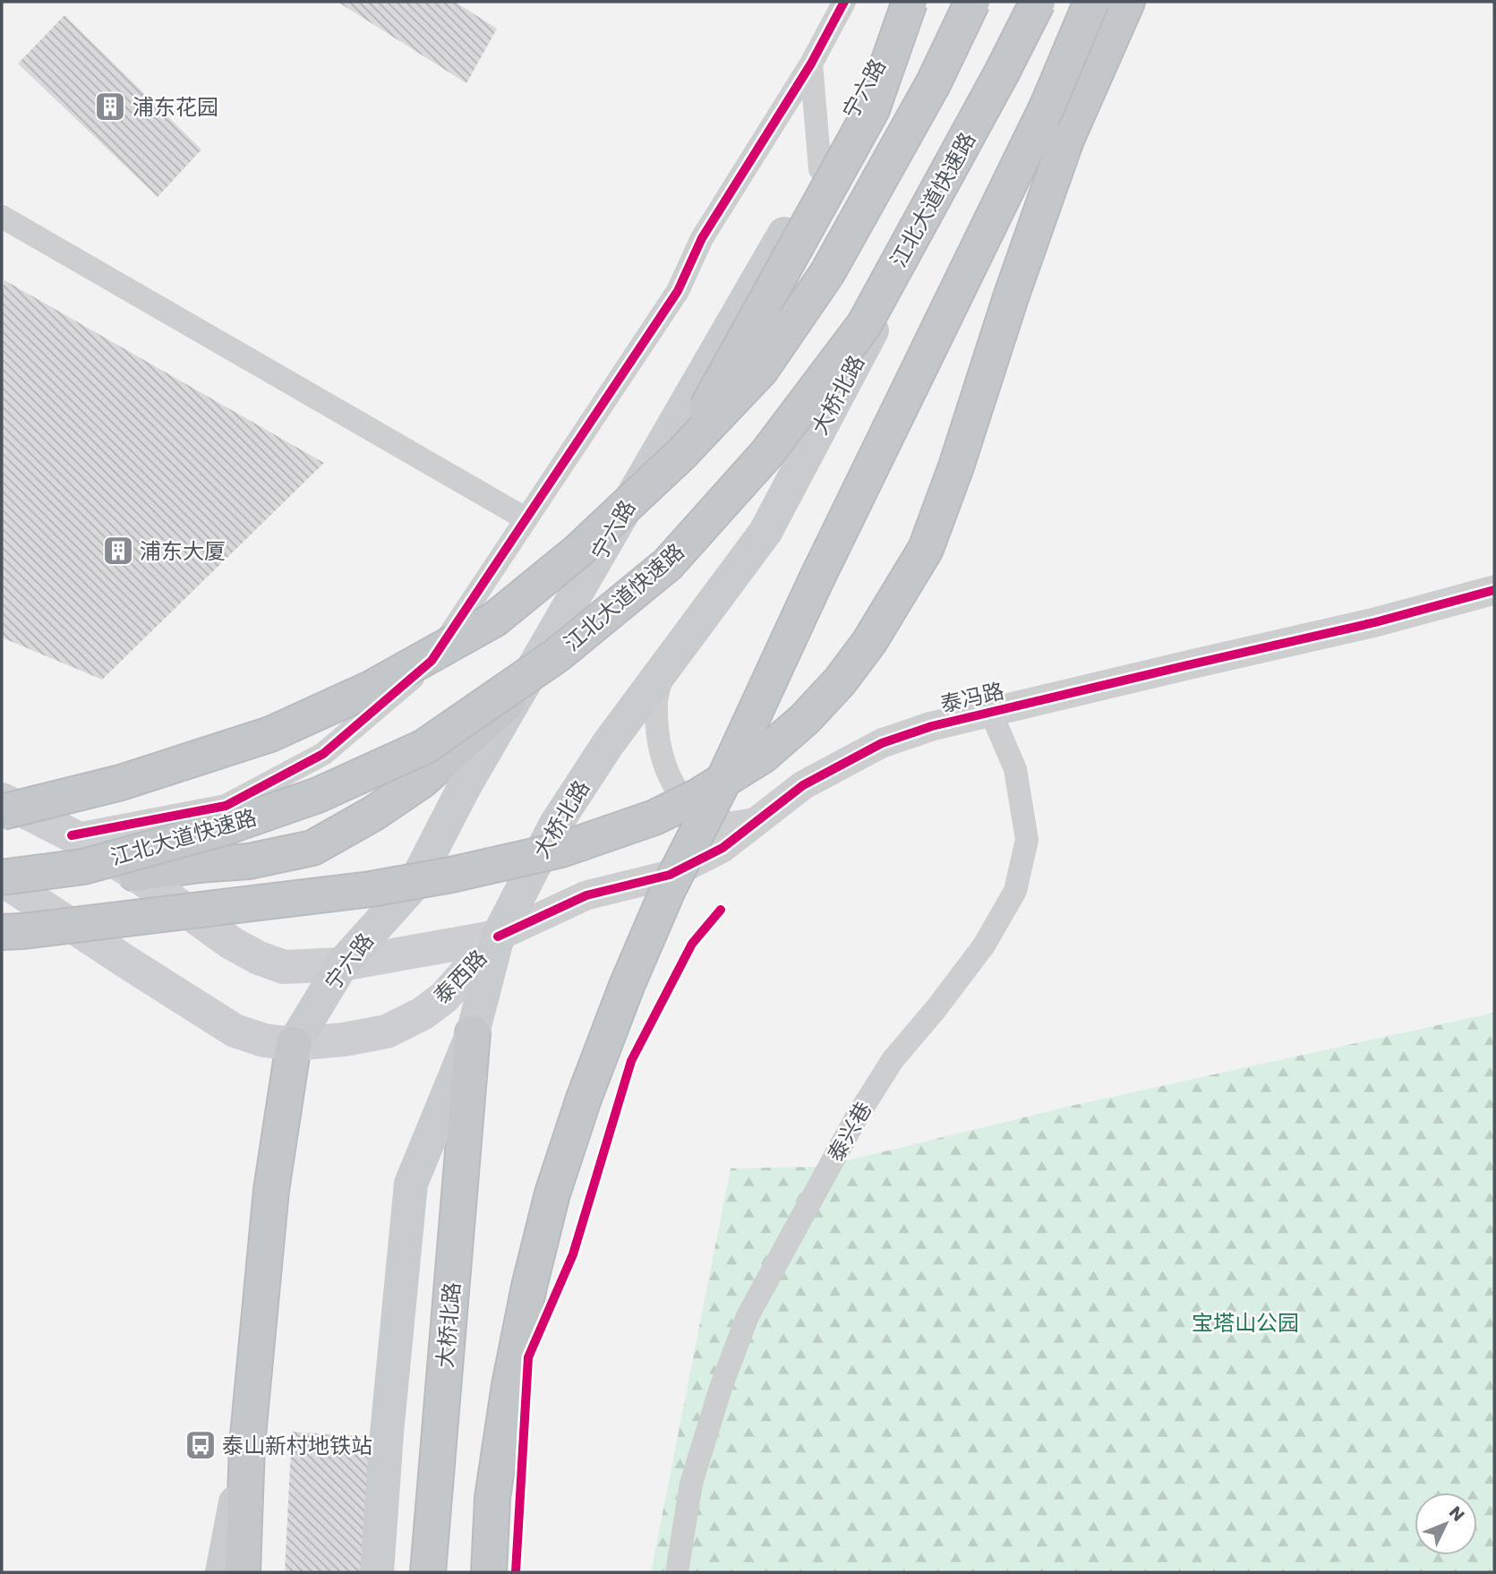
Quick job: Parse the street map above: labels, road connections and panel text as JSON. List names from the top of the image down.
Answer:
{
  "streets": {
    "highway": ["江北大道快速路", "大桥北路"],
    "main road": ["宁六路", "泰西路"],
    "street": ["泰冯路", "泰兴巷"]
  },
  "crossings": [
    ["宁六路", "泰西路"],
    ["江北大道快速路", "泰西路"],
    ["大桥北路", "泰冯路"],
    ["大桥北路", "泰西路"],
    ["泰冯路", "泰西路"],
    ["泰冯路", "泰兴巷"]
  ],
  "parks": ["宝塔山公园"],
  "places": {
    "building": ["浦东花园", "浦东大厦"],
    "bus stop": ["泰山新村地铁站"]
  },
  "north": "top right"
}
